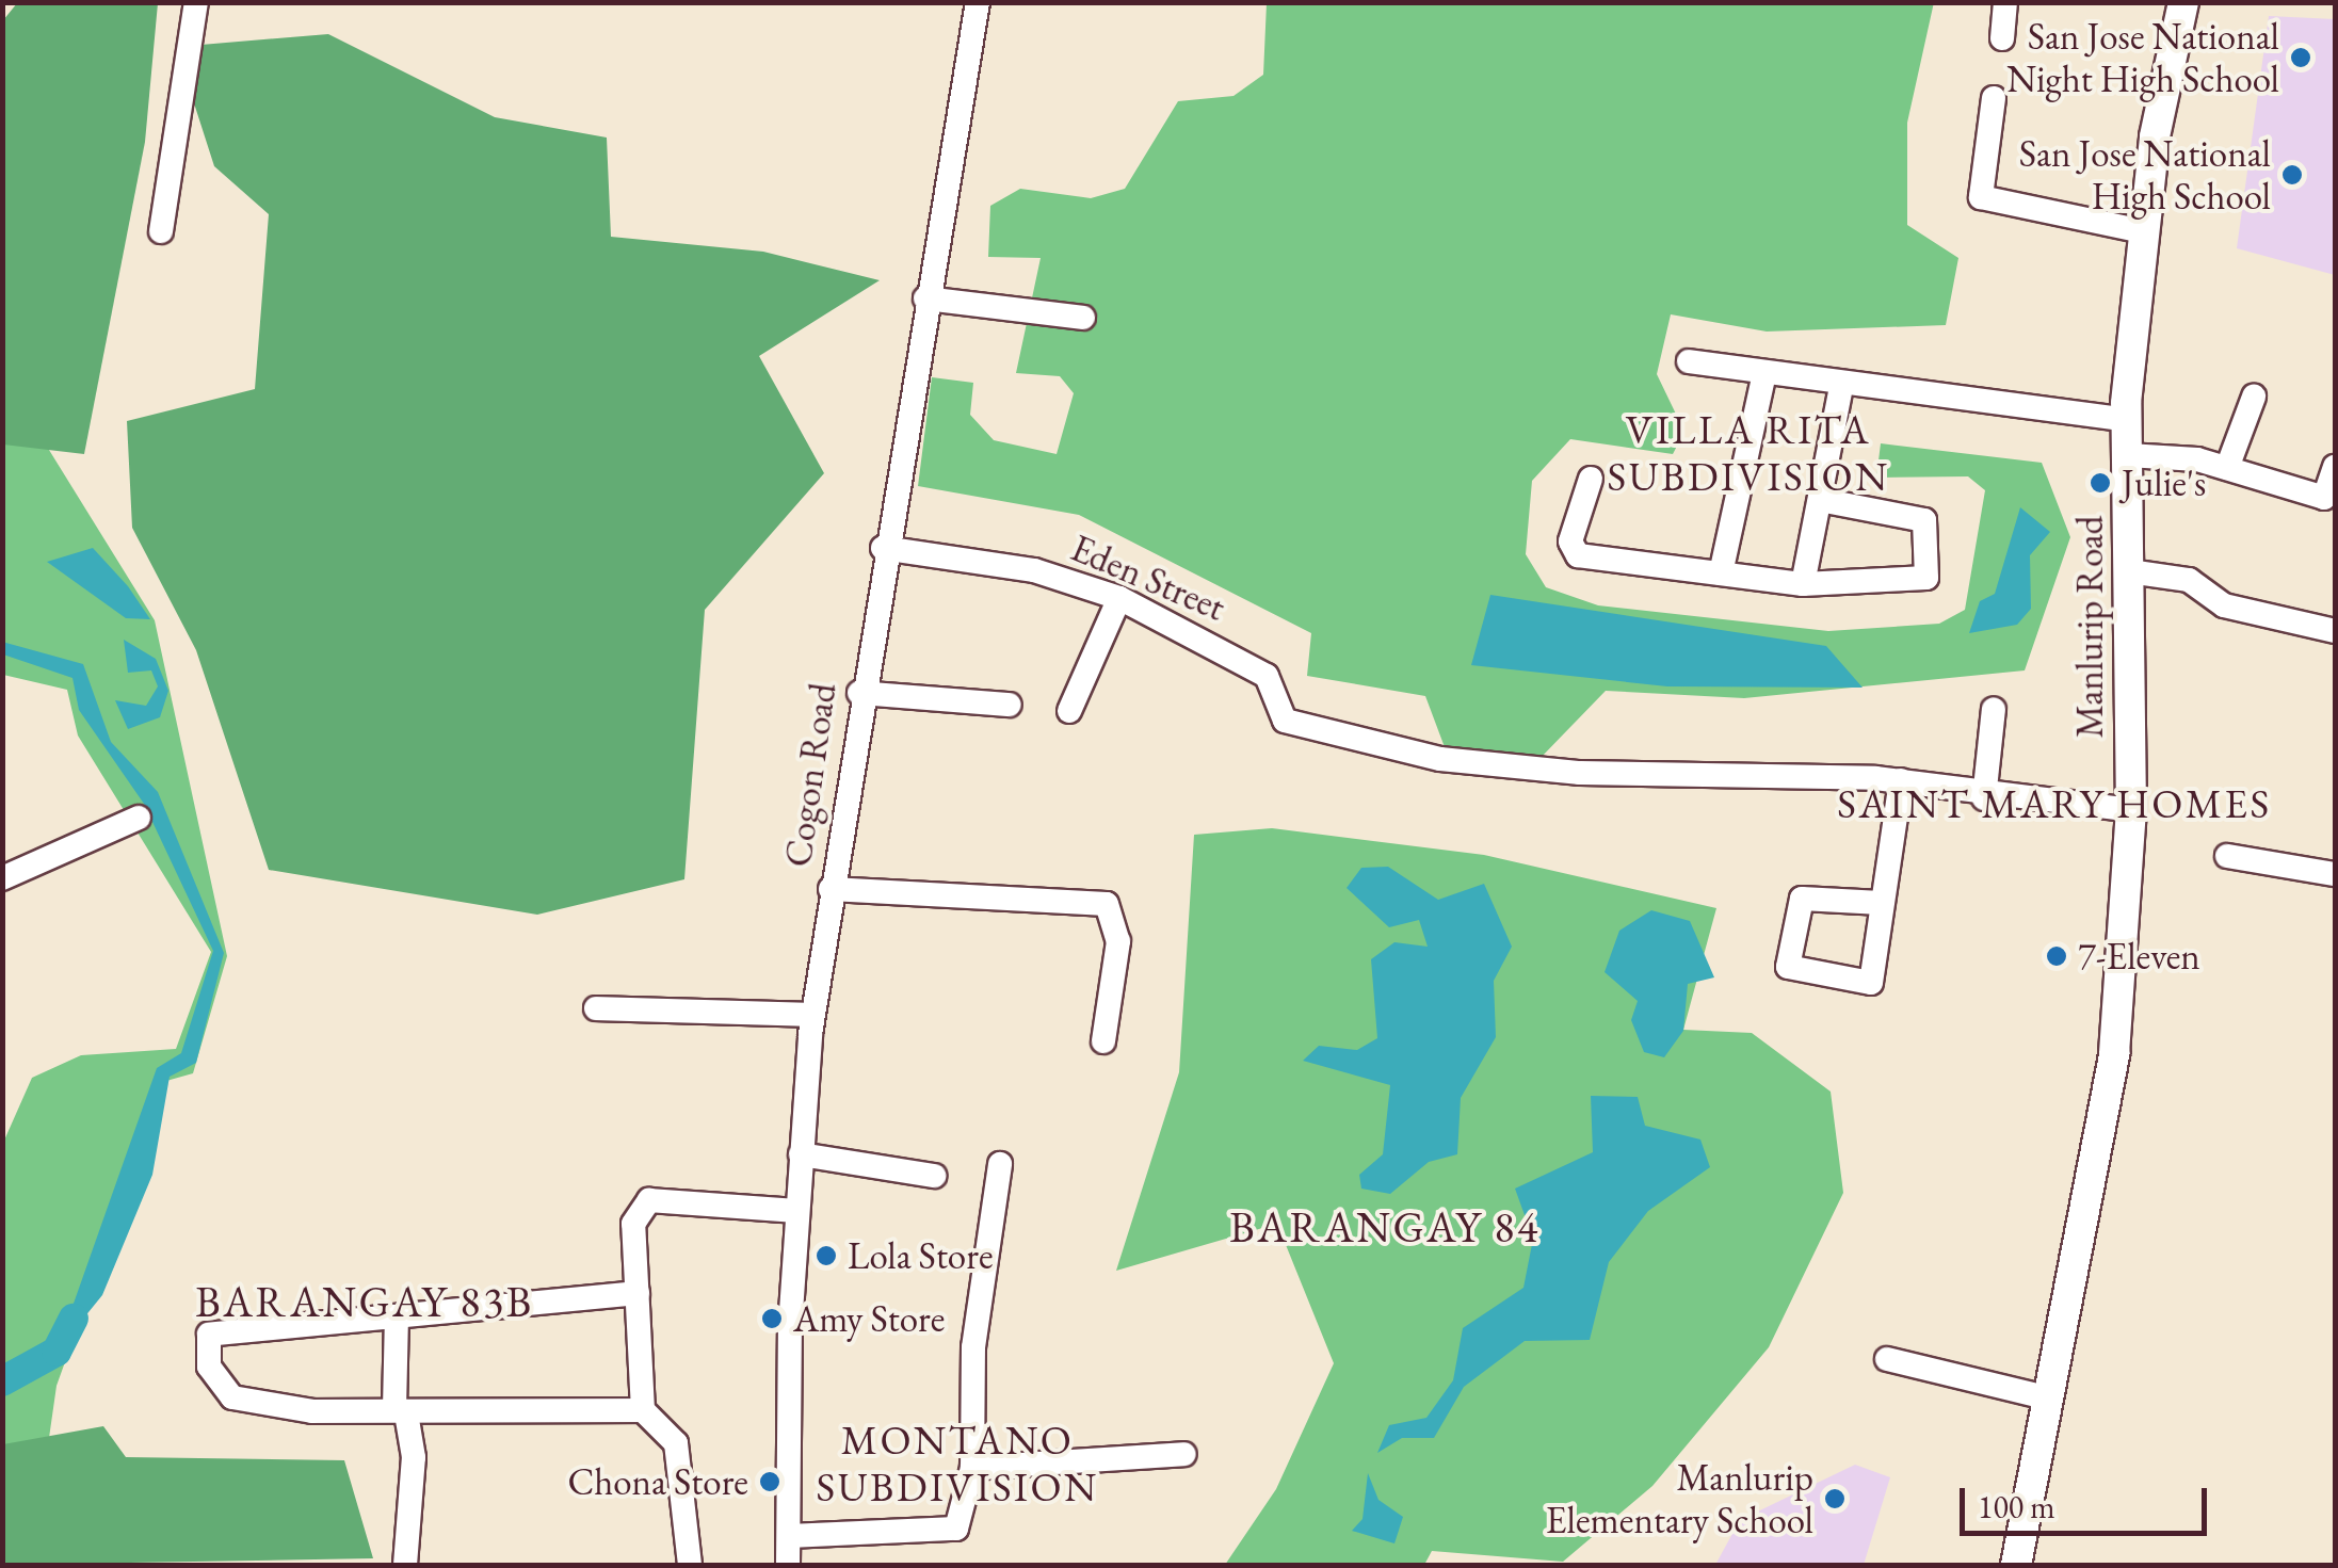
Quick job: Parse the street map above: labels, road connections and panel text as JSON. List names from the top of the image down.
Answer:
{
  "streets": {
    "main road": ["Manlurip Road"],
    "street": ["Eden Street", "Cogon Road"]
  },
  "crossings": [
    ["Eden Street", "Cogon Road"]
  ],
  "districts": [
    "VILLA RITA SUBDIVISION",
    "SAINT MARY HOMES",
    "BARANGAY 84",
    "BARANGAY 83B",
    "MONTANO SUBDIVISION"
  ],
  "places": [
    "San Jose National Night High School",
    "San Jose National High School",
    "Julie's",
    "7-Eleven",
    "Lola Store",
    "Amy Store",
    "Chona Store",
    "Manlurip Elementary School"
  ],
  "scale_bar": "100 m"
}
